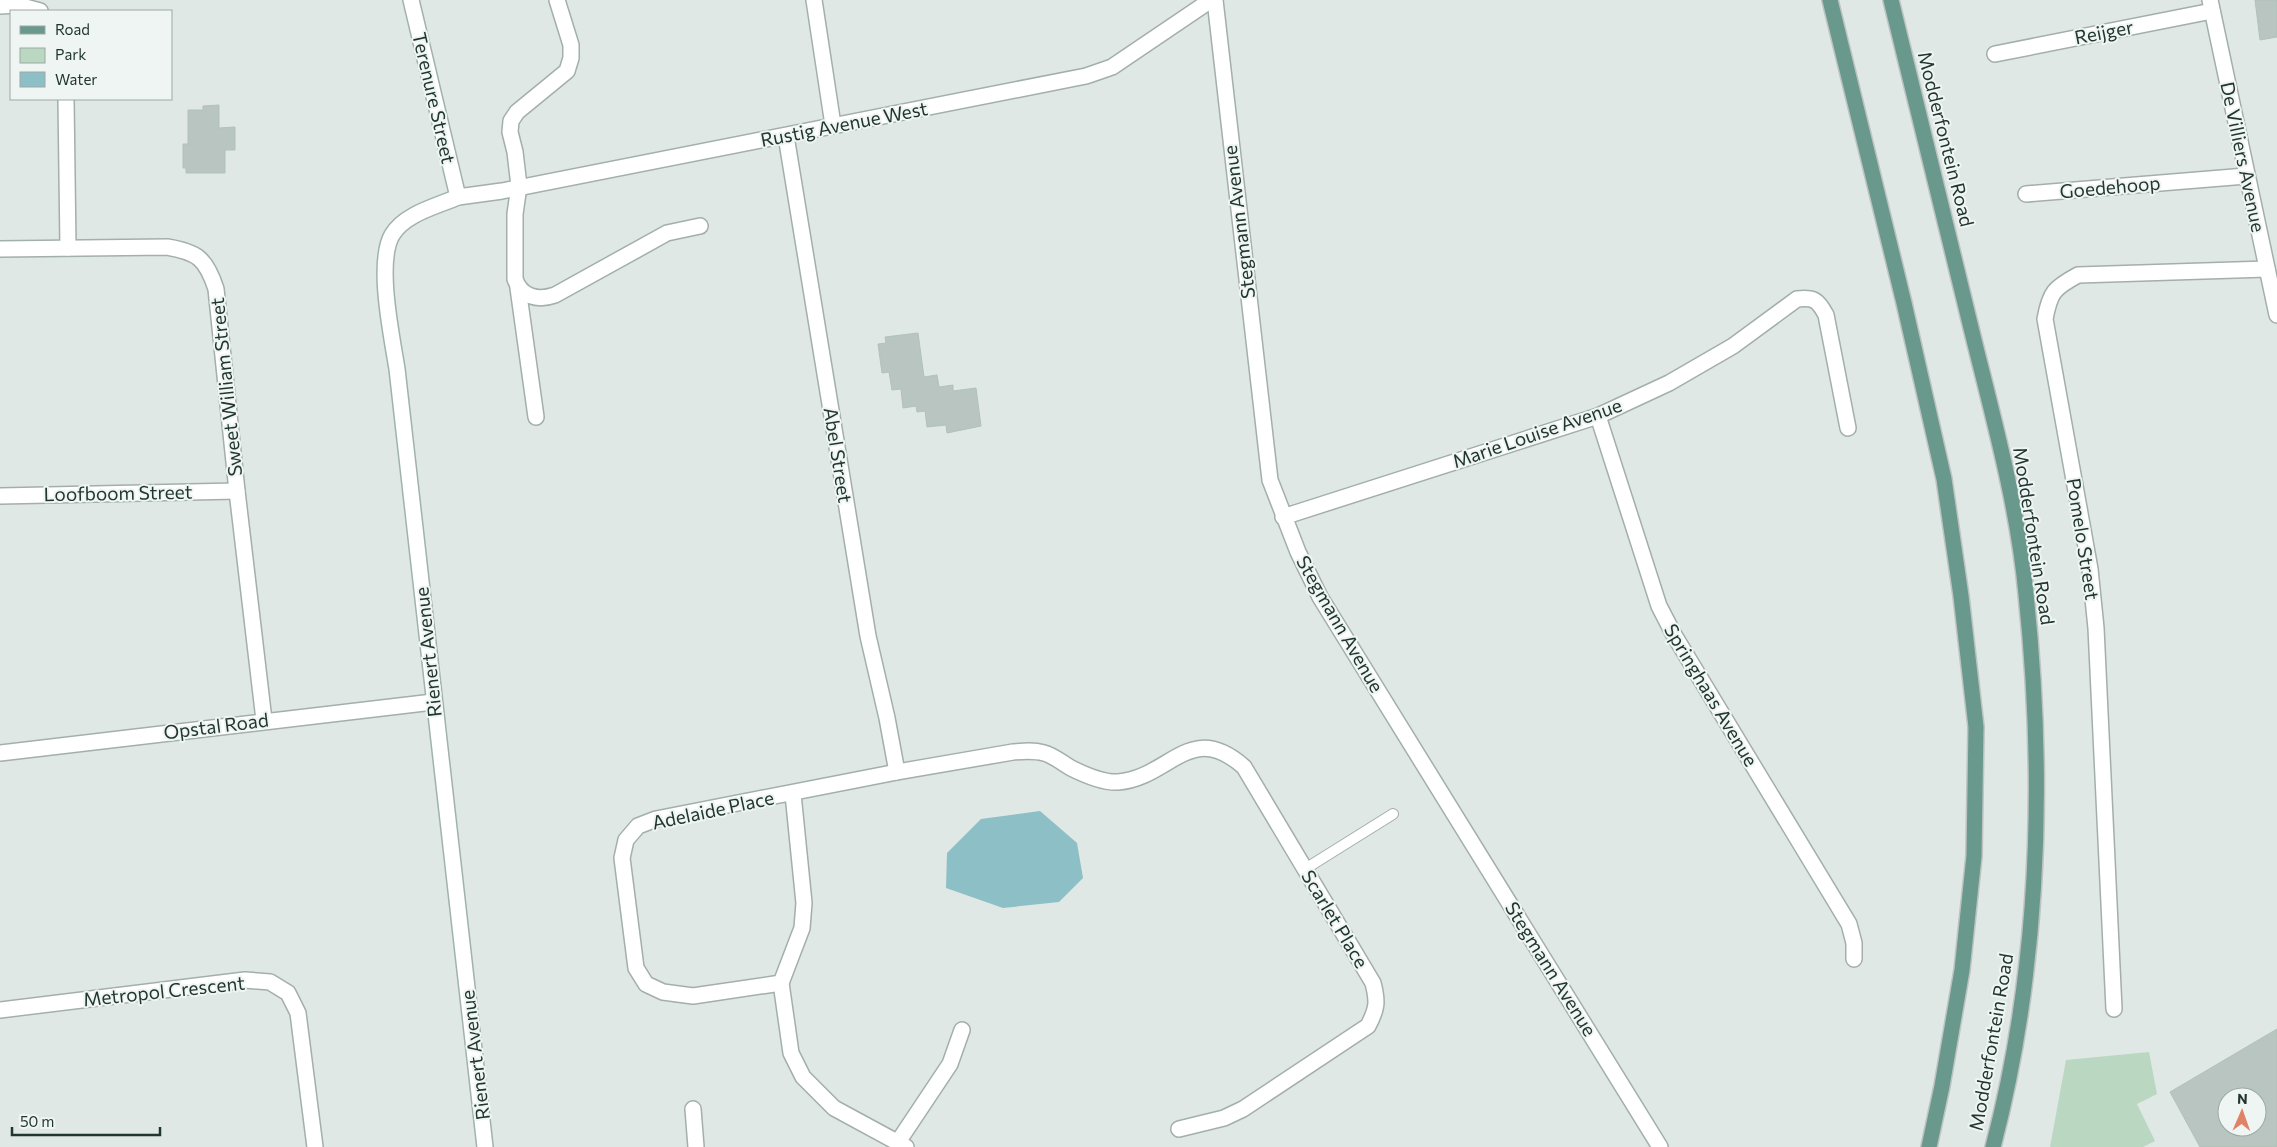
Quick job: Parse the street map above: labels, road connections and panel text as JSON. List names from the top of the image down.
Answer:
{
  "streets": {
    "main road": ["Modderfontein Road"],
    "street": [
      "Reijger",
      "Terenure Street",
      "Rustig Avenue West",
      "De Villiers Avenue",
      "Goedehoop",
      "Stegmann Avenue",
      "Sweet William Street",
      "Marie Louise Avenue",
      "Abel Street",
      "Loofboom Street",
      "Pomelo Street",
      "Rienert Avenue",
      "Springhaas Avenue",
      "Opstal Road",
      "Adelaide Place",
      "Scarlet Place",
      "Metropol Crescent"
    ]
  },
  "crossings": [
    ["Reijger", "De Villiers Avenue"],
    ["Terenure Street", "Rustig Avenue West"],
    ["Terenure Street", "Rienert Avenue"],
    ["Rustig Avenue West", "Stegmann Avenue"],
    ["Rustig Avenue West", "Abel Street"],
    ["Rustig Avenue West", "Rienert Avenue"],
    ["De Villiers Avenue", "Goedehoop"],
    ["De Villiers Avenue", "Pomelo Street"],
    ["Stegmann Avenue", "Marie Louise Avenue"],
    ["Sweet William Street", "Loofboom Street"],
    ["Sweet William Street", "Opstal Road"],
    ["Marie Louise Avenue", "Springhaas Avenue"],
    ["Abel Street", "Adelaide Place"],
    ["Rienert Avenue", "Opstal Road"],
    ["Adelaide Place", "Scarlet Place"]
  ],
  "legend": ["Road", "Park", "Water"],
  "scale_bar": "50 m",
  "north": "top"
}
